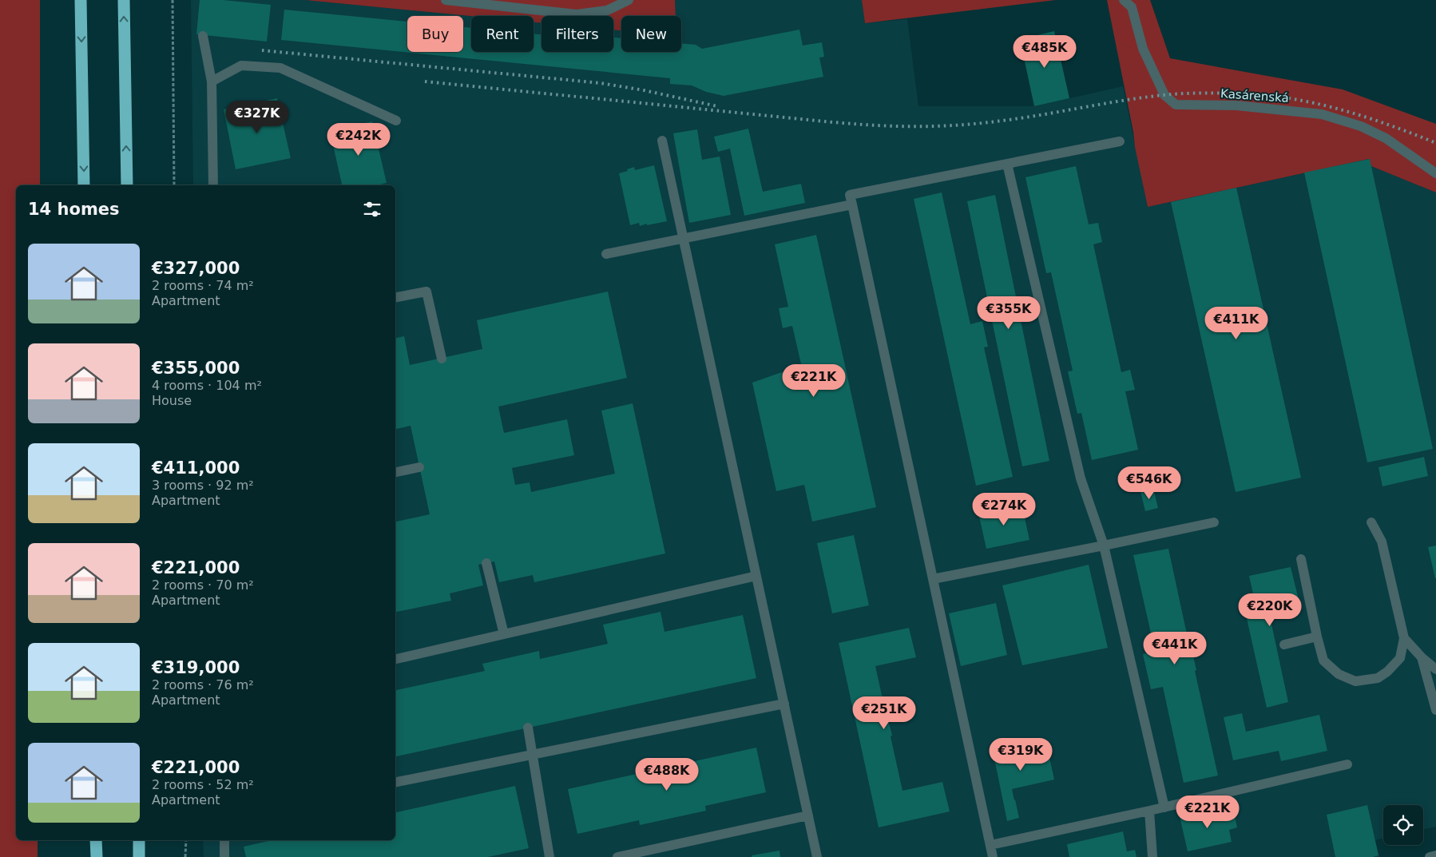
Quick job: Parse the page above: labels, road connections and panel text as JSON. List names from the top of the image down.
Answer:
{
  "streets": {
    "street": ["Kasárenská"]
  },
  "page": {
    "chip": [
      "Buy",
      "Rent",
      "Filters",
      "New"
    ],
    "price": [
      "€485K",
      "€327K",
      "€242K",
      "€355K",
      "€411K",
      "€221K",
      "€546K",
      "€274K",
      "€220K",
      "€441K",
      "€251K",
      "€319K",
      "€488K",
      "€221K"
    ],
    "heading": "14 homes",
    "list": [
      {
        "name": "€327,000",
        "note": "2 rooms · 74 m² · Apartment"
      },
      {
        "name": "€355,000",
        "note": "4 rooms · 104 m² · House"
      },
      {
        "name": "€411,000",
        "note": "3 rooms · 92 m² · Apartment"
      },
      {
        "name": "€221,000",
        "note": "2 rooms · 70 m² · Apartment"
      },
      {
        "name": "€319,000",
        "note": "2 rooms · 76 m² · Apartment"
      },
      {
        "name": "€221,000",
        "note": "2 rooms · 52 m² · Apartment"
      }
    ]
  }
}
